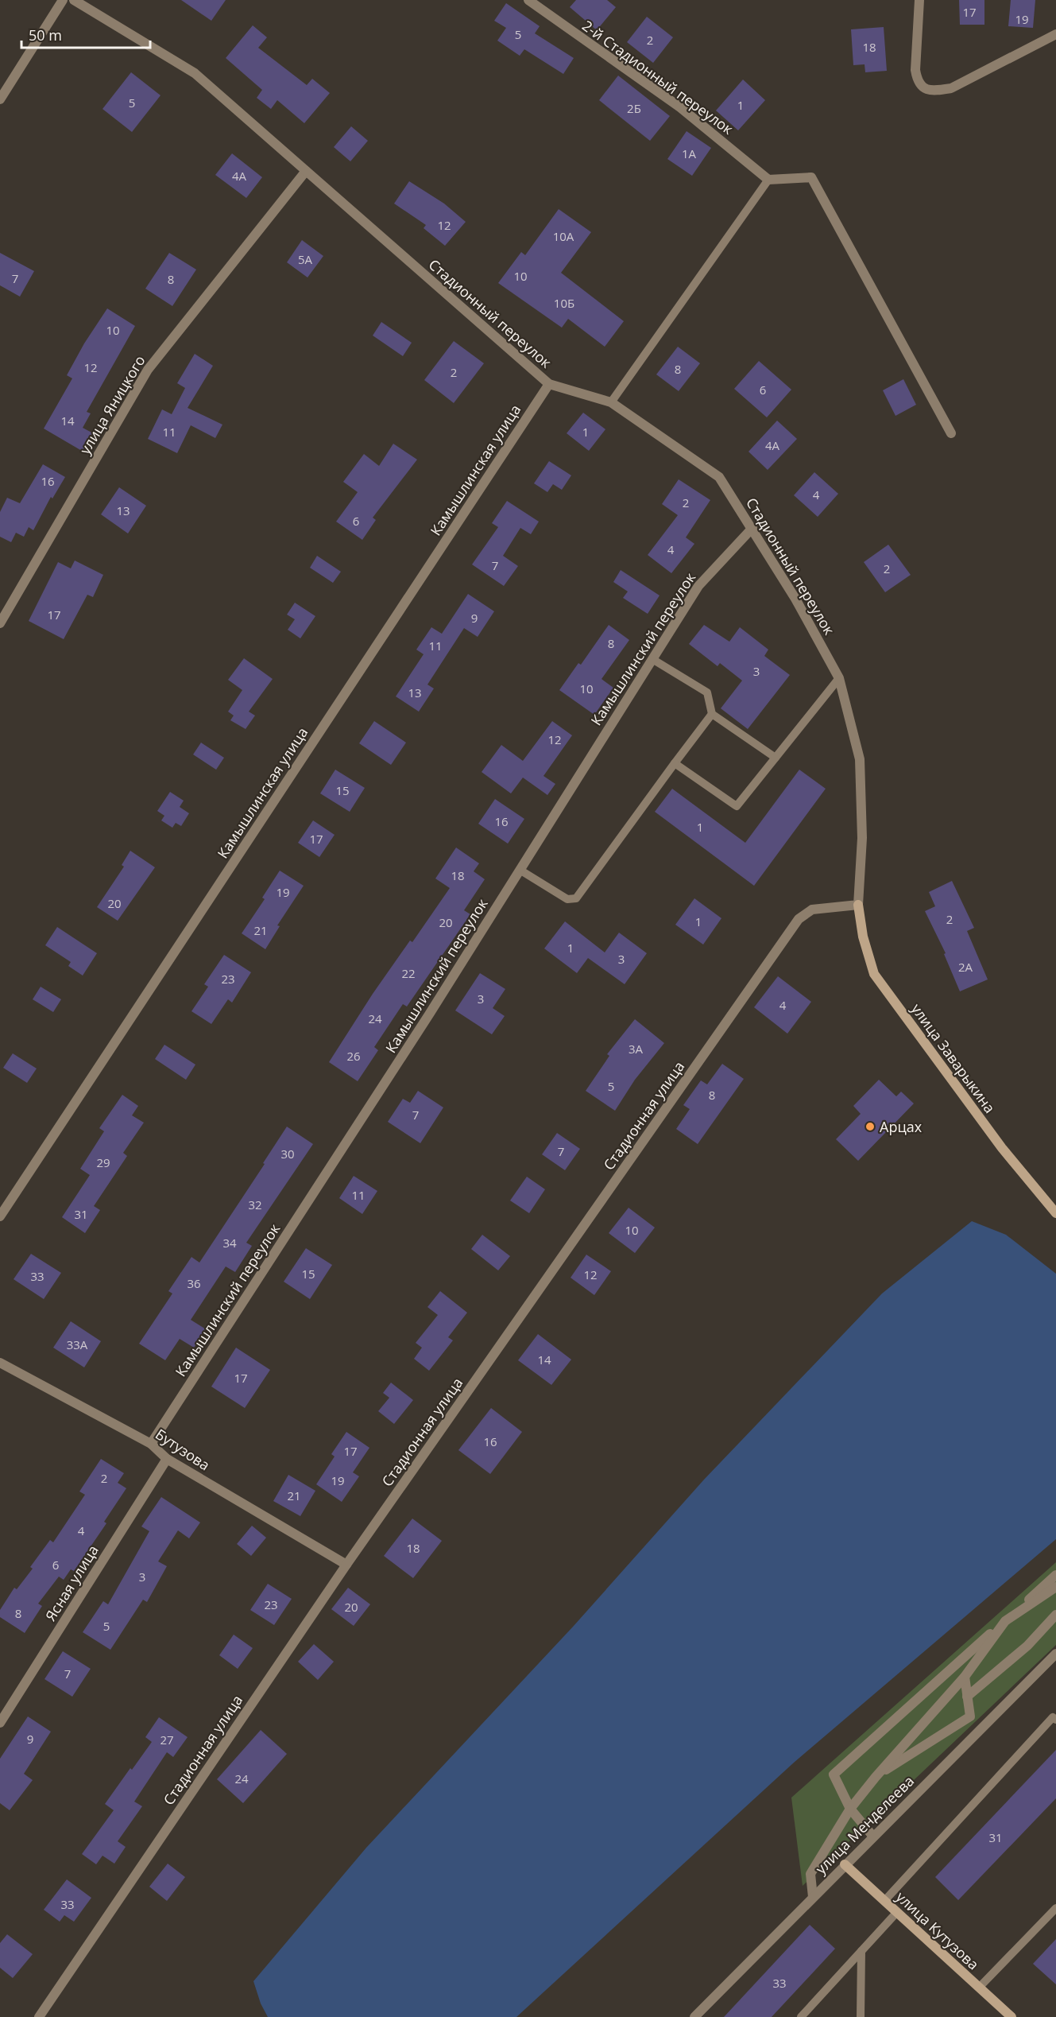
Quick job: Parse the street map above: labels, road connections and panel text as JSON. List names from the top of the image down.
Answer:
{
  "streets": {
    "street": [
      "2-й Стадионный переулок",
      "Стадионный переулок",
      "улица Яницкого",
      "Камышлинская улица",
      "Камышлинский переулок",
      "улица Заварыкина",
      "Стадионная улица",
      "Бутузова",
      "Ясная улица",
      "улица Менделеева",
      "улица Кутузова"
    ]
  },
  "crossings": [
    ["Стадионный переулок", "улица Яницкого"],
    ["Стадионный переулок", "Камышлинская улица"],
    ["Стадионный переулок", "Камышлинский переулок"],
    ["Стадионный переулок", "улица Заварыкина"],
    ["Стадионный переулок", "Стадионная улица"],
    ["Камышлинский переулок", "Бутузова"],
    ["улица Заварыкина", "Стадионная улица"],
    ["Стадионная улица", "Бутузова"],
    ["Бутузова", "Ясная улица"],
    ["улица Менделеева", "улица Кутузова"]
  ],
  "places": ["Арцах"],
  "house_numbers": [
    "17",
    "19",
    "5",
    "2",
    "18",
    "5",
    "1",
    "2Б",
    "1А",
    "4А",
    "12",
    "10А",
    "5А",
    "10",
    "7",
    "8",
    "10Б",
    "10",
    "12",
    "8",
    "2",
    "6",
    "14",
    "11",
    "1",
    "4А",
    "16",
    "4",
    "2",
    "13",
    "6",
    "4",
    "7",
    "2",
    "17",
    "9",
    "8",
    "11",
    "3",
    "10",
    "13",
    "12",
    "15",
    "16",
    "1",
    "17",
    "18",
    "19",
    "20",
    "2",
    "1",
    "20",
    "21",
    "1",
    "3",
    "2А",
    "22",
    "23",
    "3",
    "4",
    "24",
    "3А",
    "26",
    "5",
    "8",
    "7",
    "7",
    "30",
    "29",
    "11",
    "32",
    "31",
    "10",
    "34",
    "15",
    "12",
    "33",
    "36",
    "33А",
    "14",
    "17",
    "16",
    "17",
    "2",
    "19",
    "21",
    "4",
    "18",
    "6",
    "3",
    "23",
    "20",
    "8",
    "5",
    "7",
    "9",
    "27",
    "24",
    "31",
    "33",
    "33"
  ],
  "scale_bar": "50 m"
}
